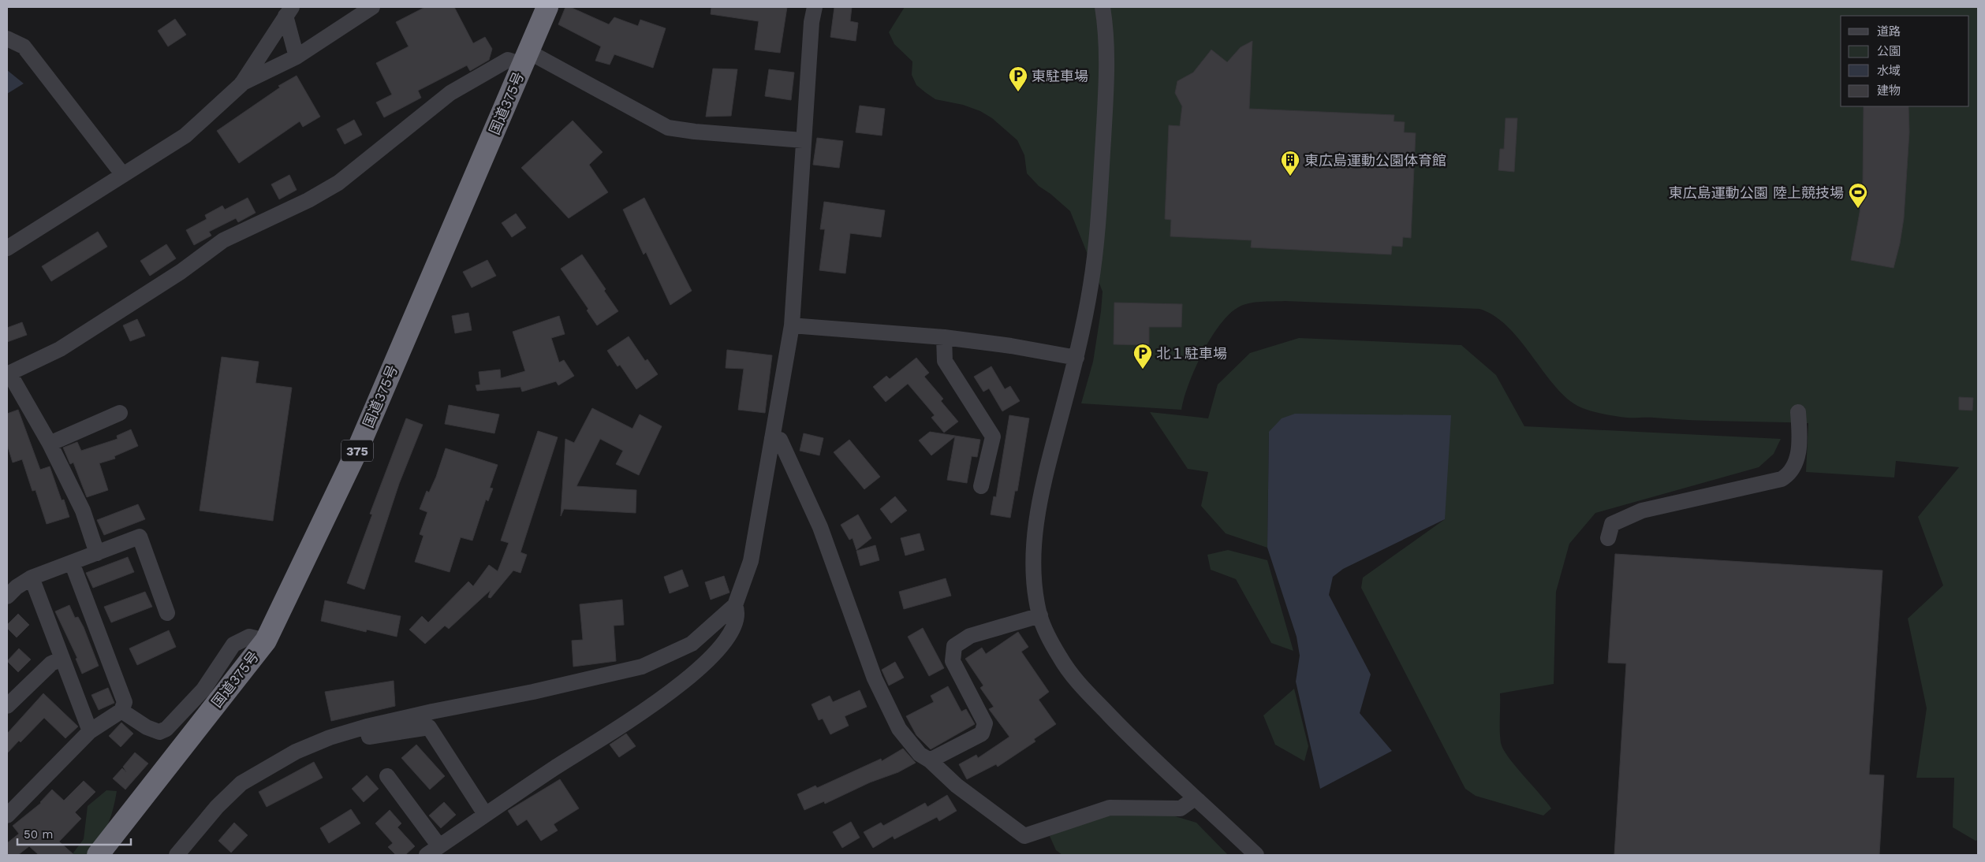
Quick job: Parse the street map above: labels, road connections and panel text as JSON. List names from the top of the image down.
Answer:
{
  "streets": {
    "highway": ["国道375号", "375"]
  },
  "places": {
    "parking": ["東駐車場", "北１駐車場"],
    "building": ["東広島運動公園体育館"],
    "sports": ["東広島運動公園 陸上競技場"]
  },
  "legend": [
    "道路",
    "公園",
    "水域",
    "建物"
  ],
  "scale_bar": "50 m"
}
